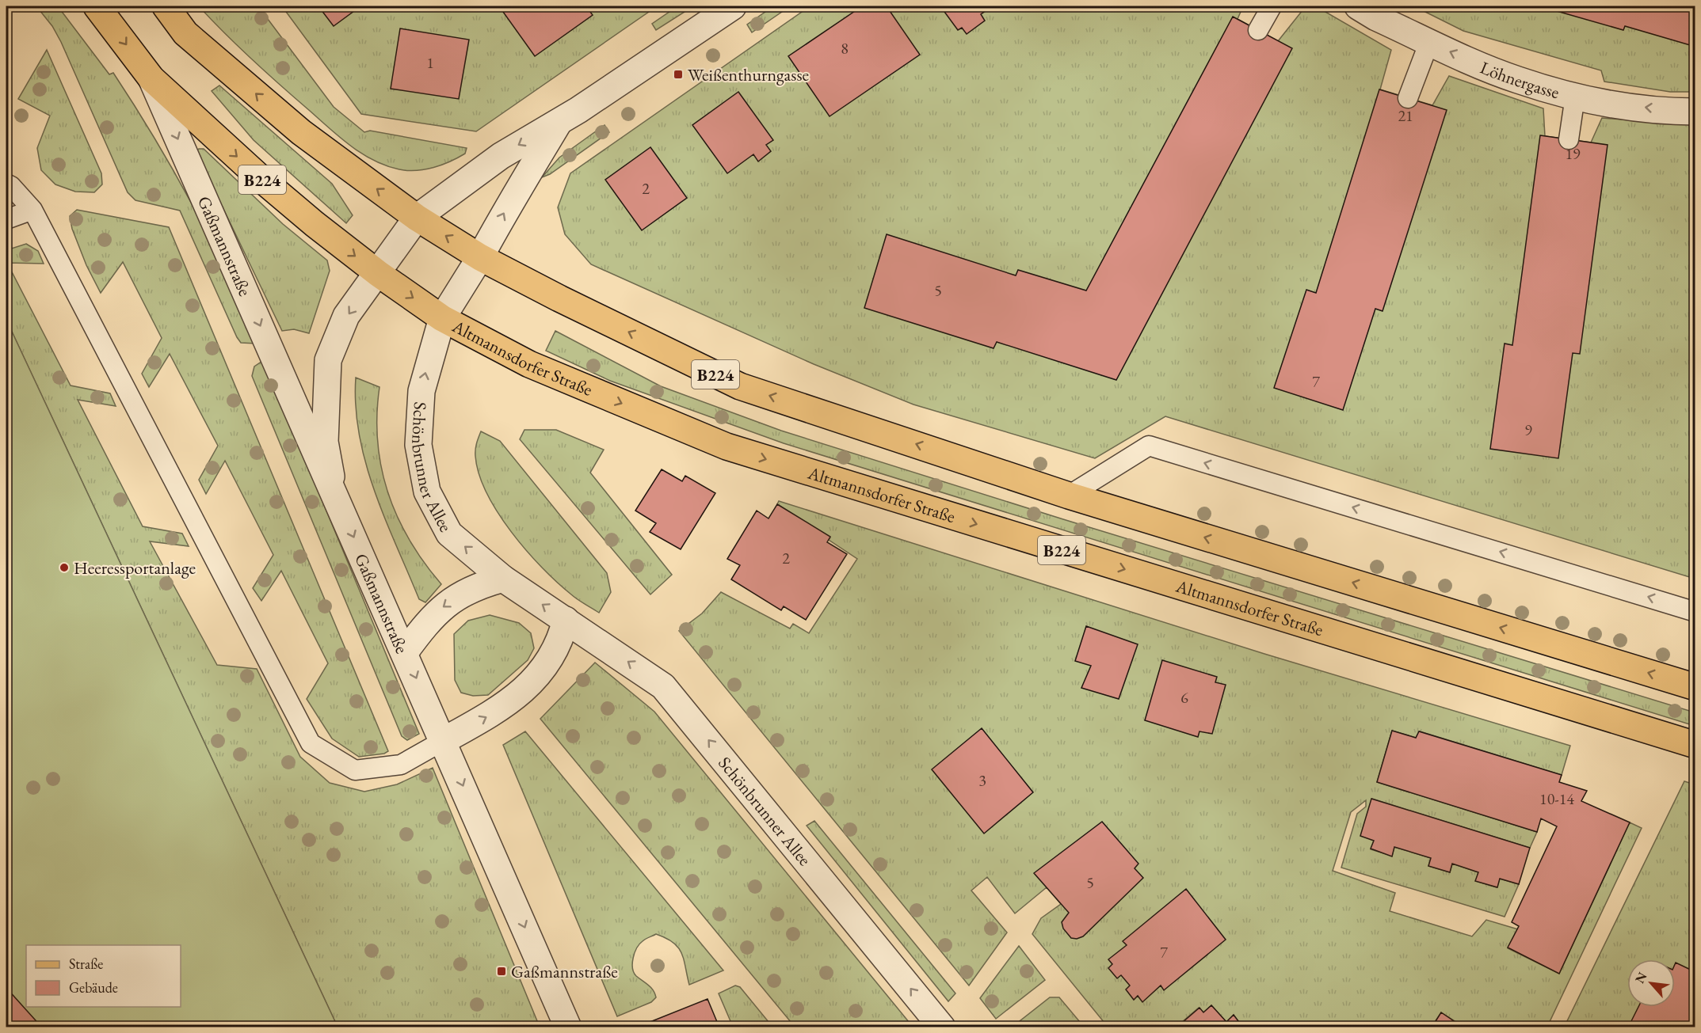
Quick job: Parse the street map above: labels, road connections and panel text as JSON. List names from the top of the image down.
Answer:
{
  "streets": {
    "main road": ["B224", "Altmannsdorfer Straße"],
    "street": ["Löhnergasse", "Gaßmannstraße", "Schönbrunner Allee"]
  },
  "crossings": [
    ["B224", "Gaßmannstraße"],
    ["B224", "Altmannsdorfer Straße"],
    ["B224", "Schönbrunner Allee"],
    ["Gaßmannstraße", "Altmannsdorfer Straße"],
    ["Altmannsdorfer Straße", "Schönbrunner Allee"]
  ],
  "one_way": ["Löhnergasse", "Gaßmannstraße", "Schönbrunner Allee"],
  "places": {
    "transit": ["Weißenthurngasse", "Gaßmannstraße"],
    "other": ["Heeressportanlage"]
  },
  "house_numbers": [
    "8",
    "1",
    "21",
    "19",
    "2",
    "5",
    "7",
    "9",
    "2",
    "6",
    "3",
    "10-14",
    "5",
    "7"
  ],
  "legend": ["Straße", "Gebäude"],
  "north": "top left"
}
